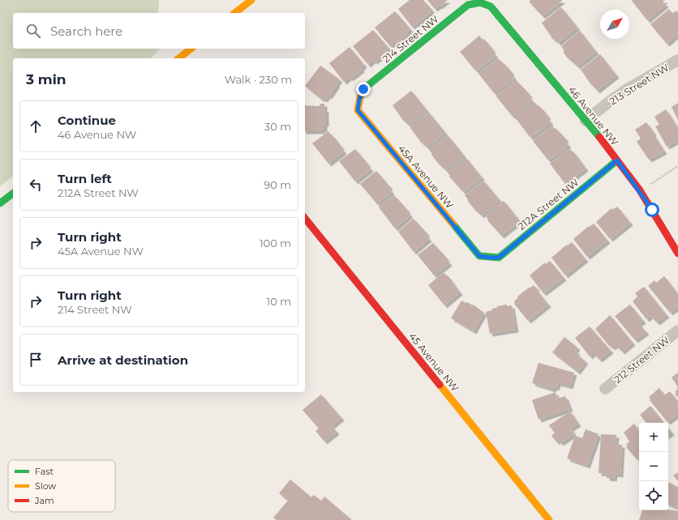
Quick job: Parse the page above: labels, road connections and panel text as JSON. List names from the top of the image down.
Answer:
{
  "streets": {
    "street": [
      "214 Street NW",
      "213 Street NW",
      "46 Avenue NW",
      "45A Avenue NW",
      "212A Street NW",
      "212 Street NW",
      "45 Avenue NW"
    ]
  },
  "crossings": [
    ["214 Street NW", "46 Avenue NW"],
    ["214 Street NW", "45A Avenue NW"],
    ["213 Street NW", "46 Avenue NW"],
    ["46 Avenue NW", "212A Street NW"],
    ["45A Avenue NW", "212A Street NW"]
  ],
  "legend": ["Fast", "Slow", "Jam"],
  "north": "top right",
  "page": {
    "search": "Search here",
    "heading": ["3 min", "Walk · 230 m"],
    "list": [
      ["Continue", "46 Avenue NW", "30 m"],
      ["Turn left", "212A Street NW", "90 m"],
      ["Turn right", "45A Avenue NW", "100 m"],
      ["Turn right", "214 Street NW", "10 m"],
      "Arrive at destination"
    ],
    "map_buttons": ["+", "−"]
  }
}
